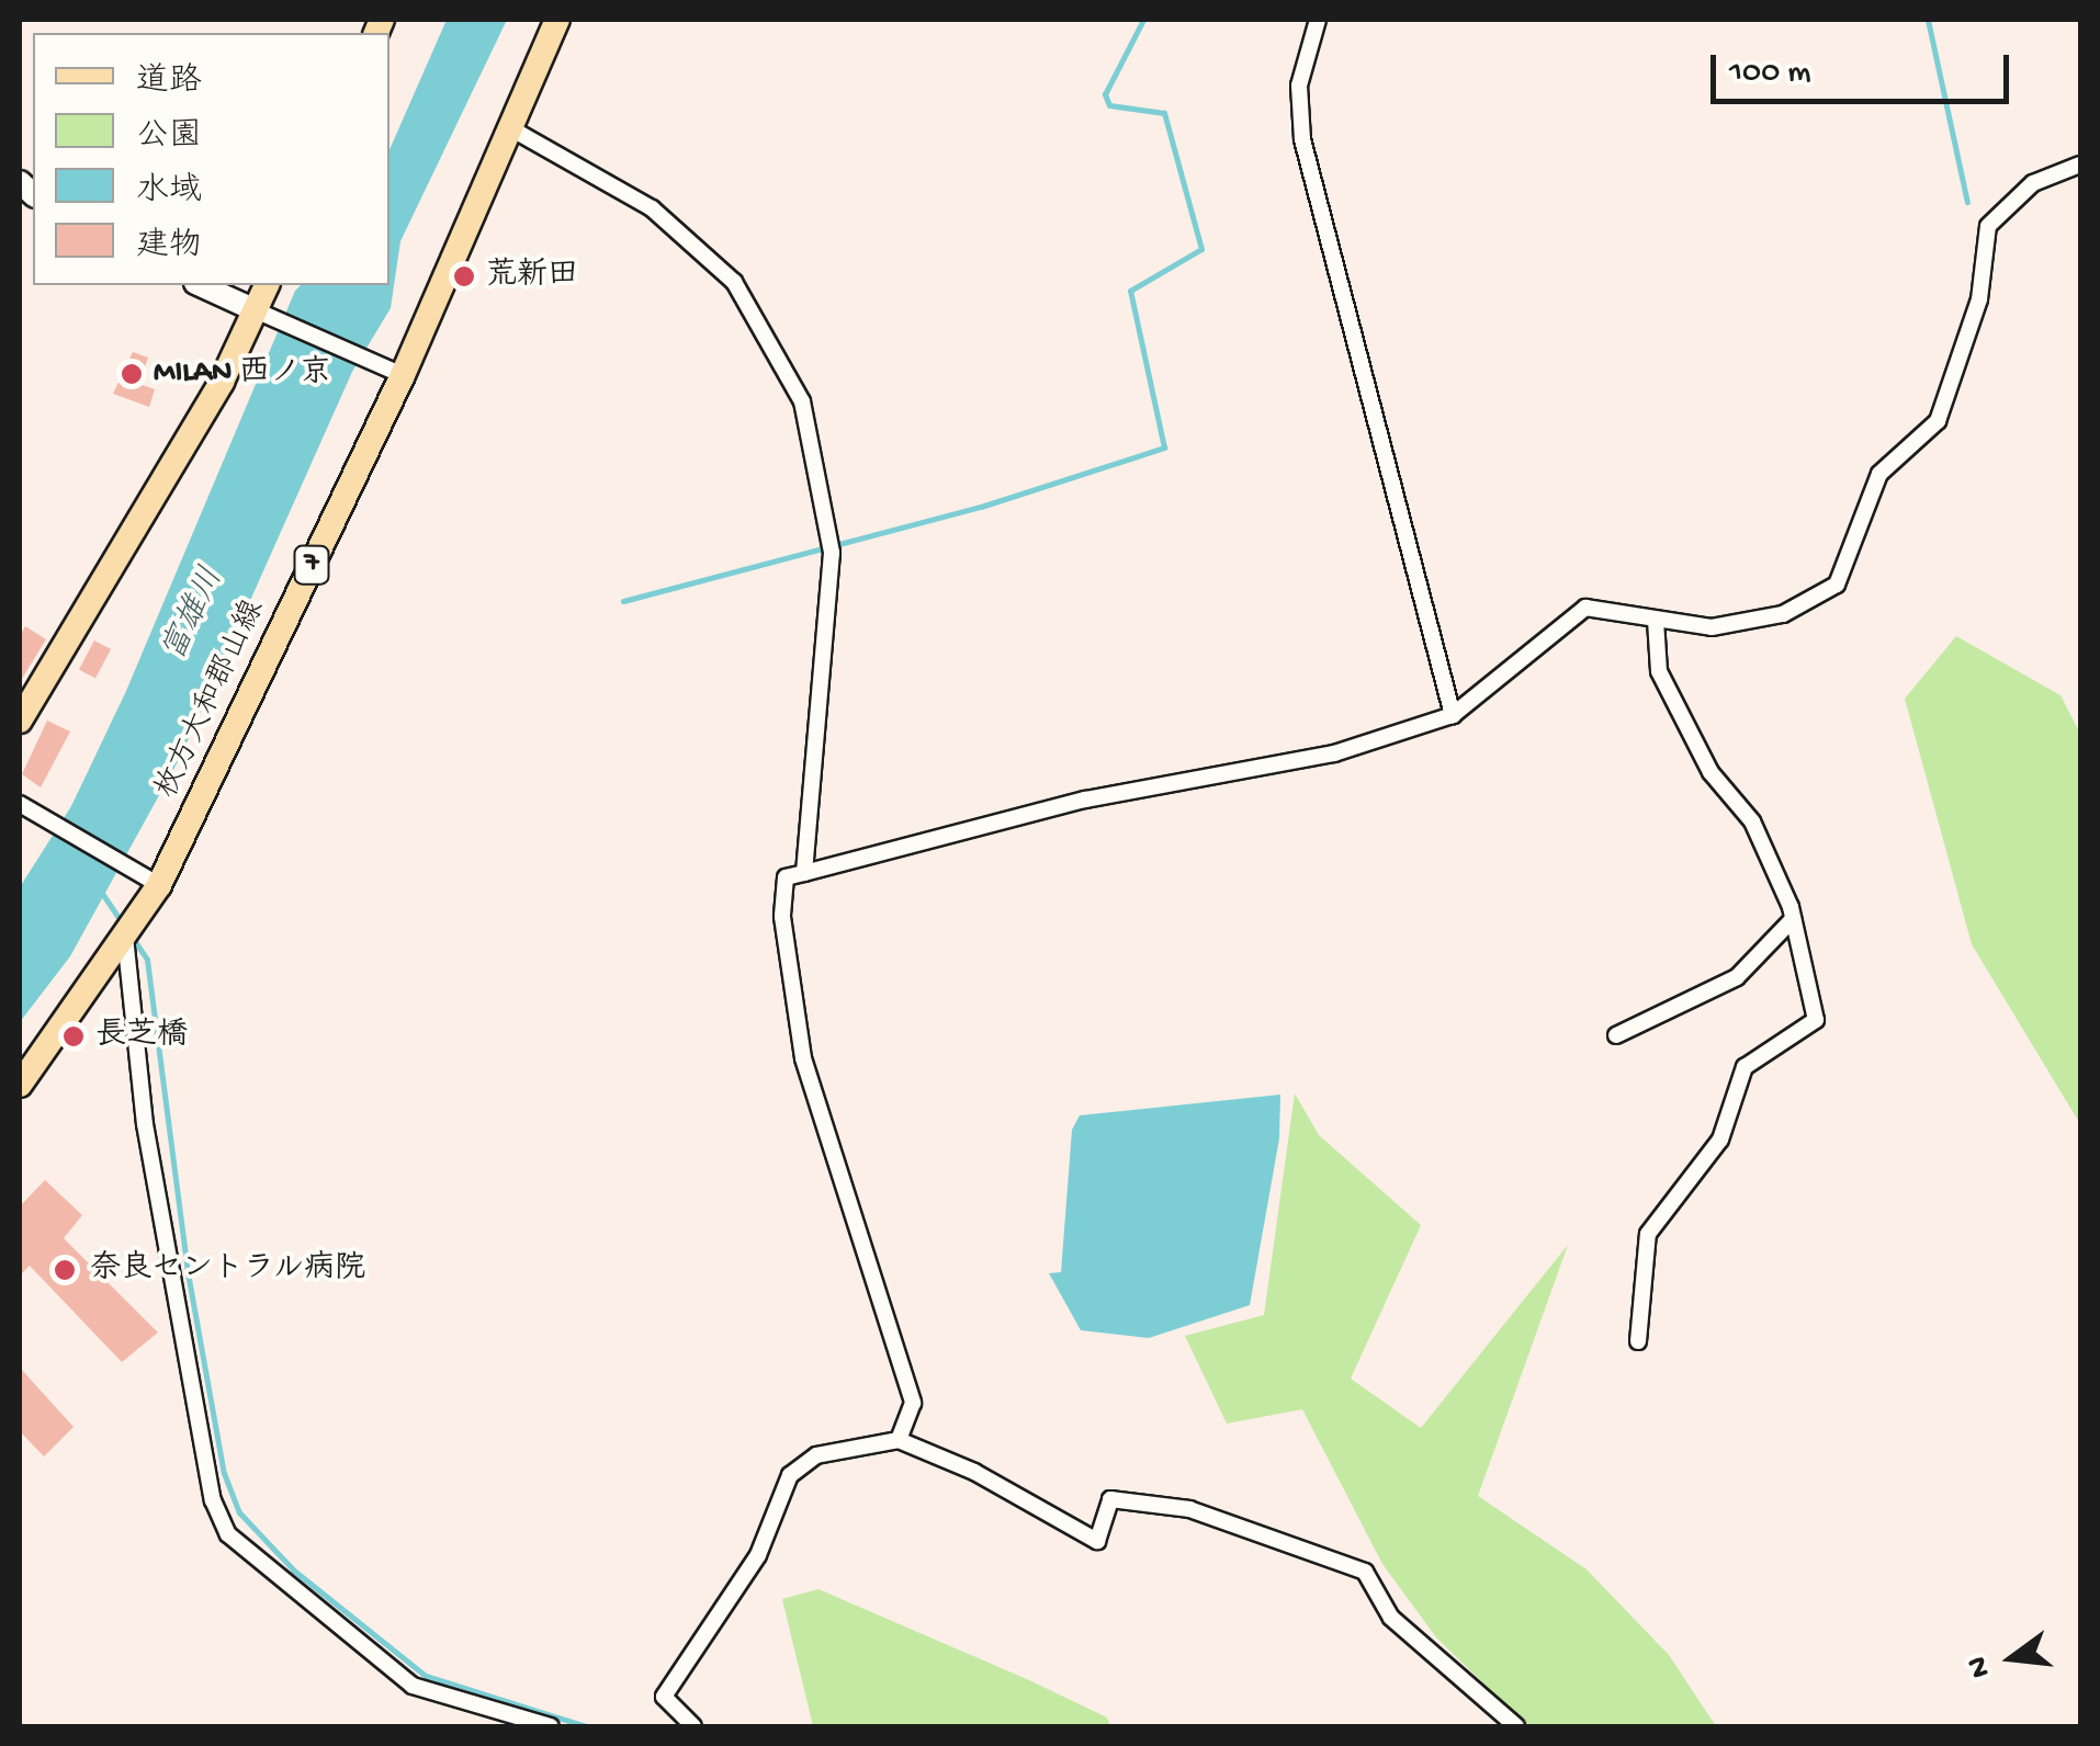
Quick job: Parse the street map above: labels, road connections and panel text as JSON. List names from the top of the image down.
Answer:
{
  "streets": {
    "main road": ["7", "枚方大和郡山線"]
  },
  "water": ["富雄川"],
  "places": [
    "荒新田",
    "MILAN 西ノ京",
    "長芝橋",
    "奈良セントラル病院"
  ],
  "legend": [
    "道路",
    "公園",
    "水域",
    "建物"
  ],
  "scale_bar": "100 m",
  "north": "left"
}
